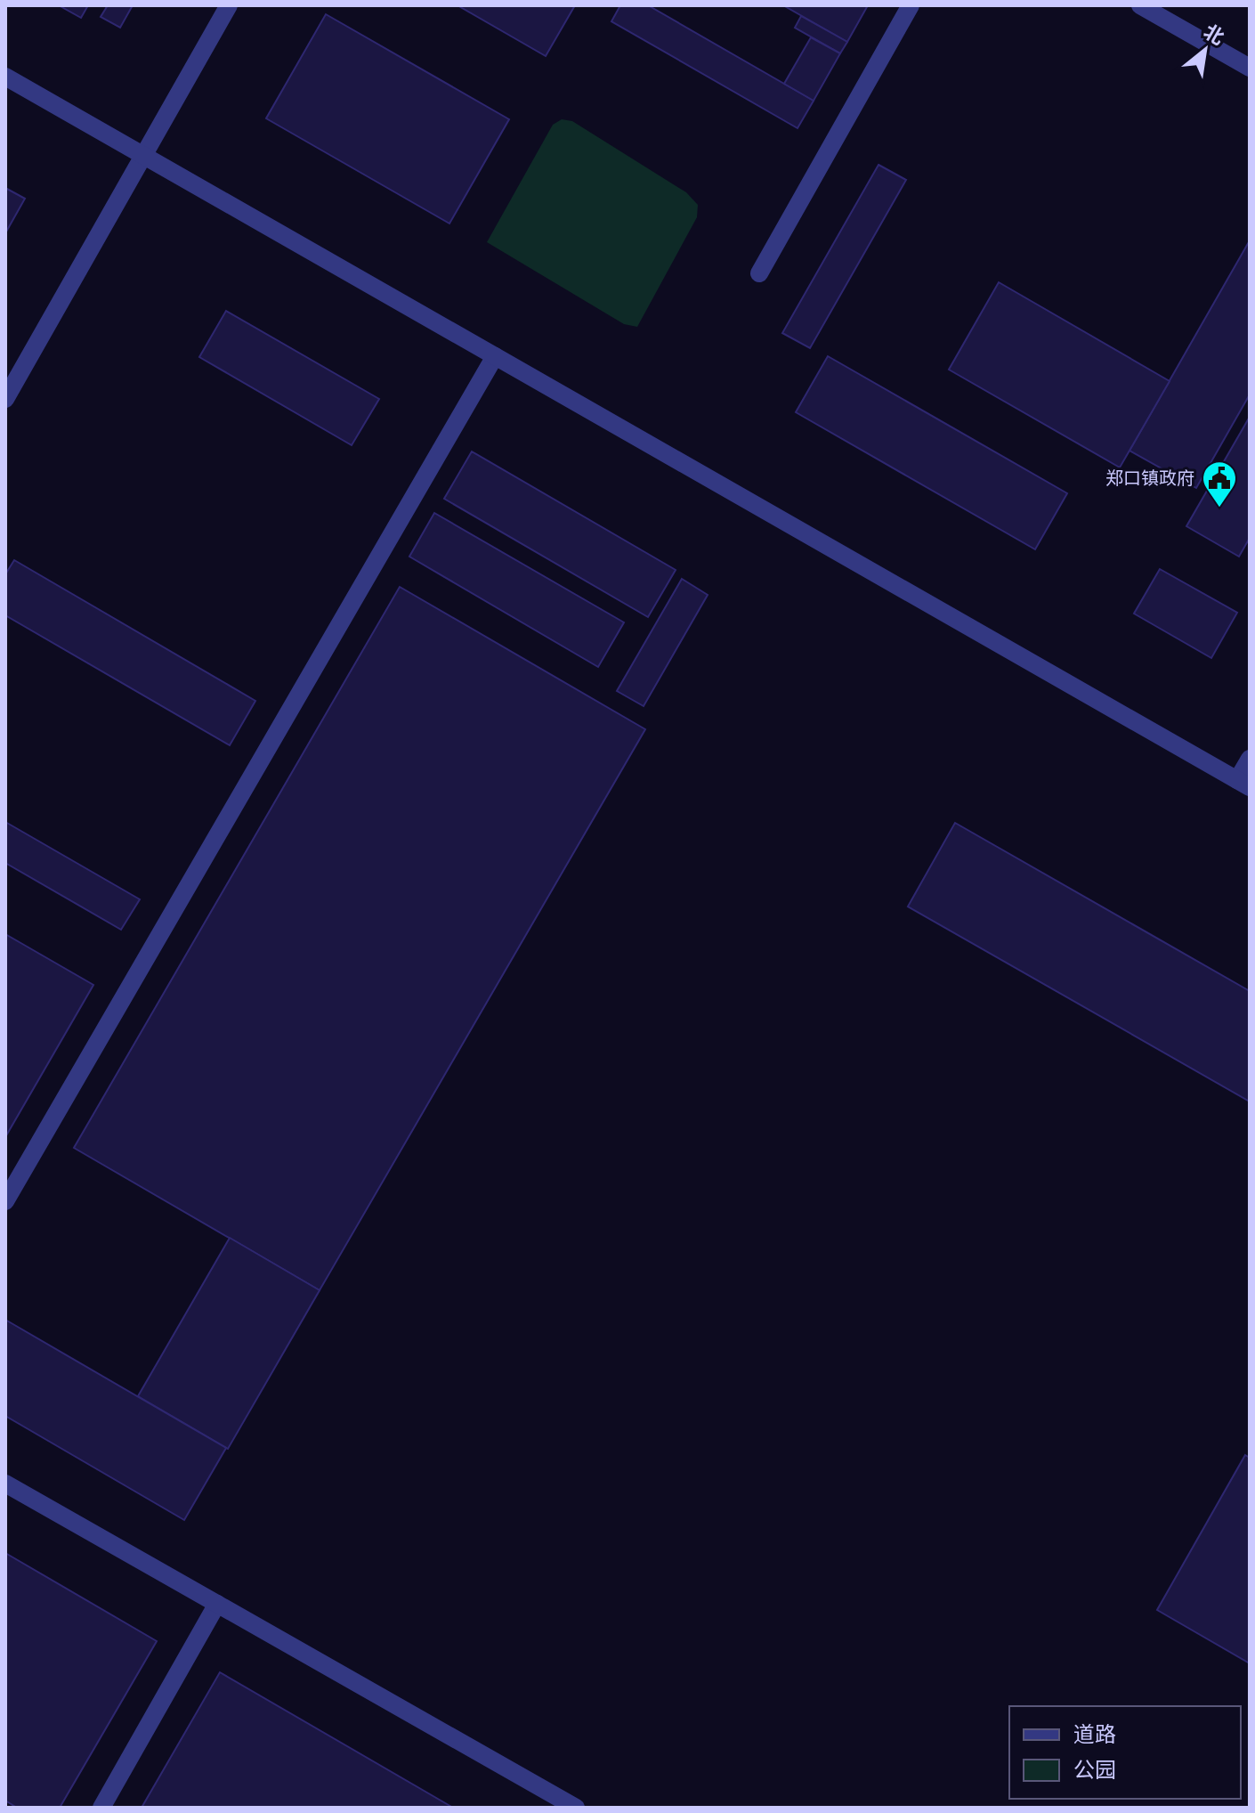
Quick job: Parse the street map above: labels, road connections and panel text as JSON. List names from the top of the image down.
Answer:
{
  "places": {
    "public building": ["郑口镇政府"]
  },
  "legend": ["道路", "公园"],
  "north": "top right"
}
